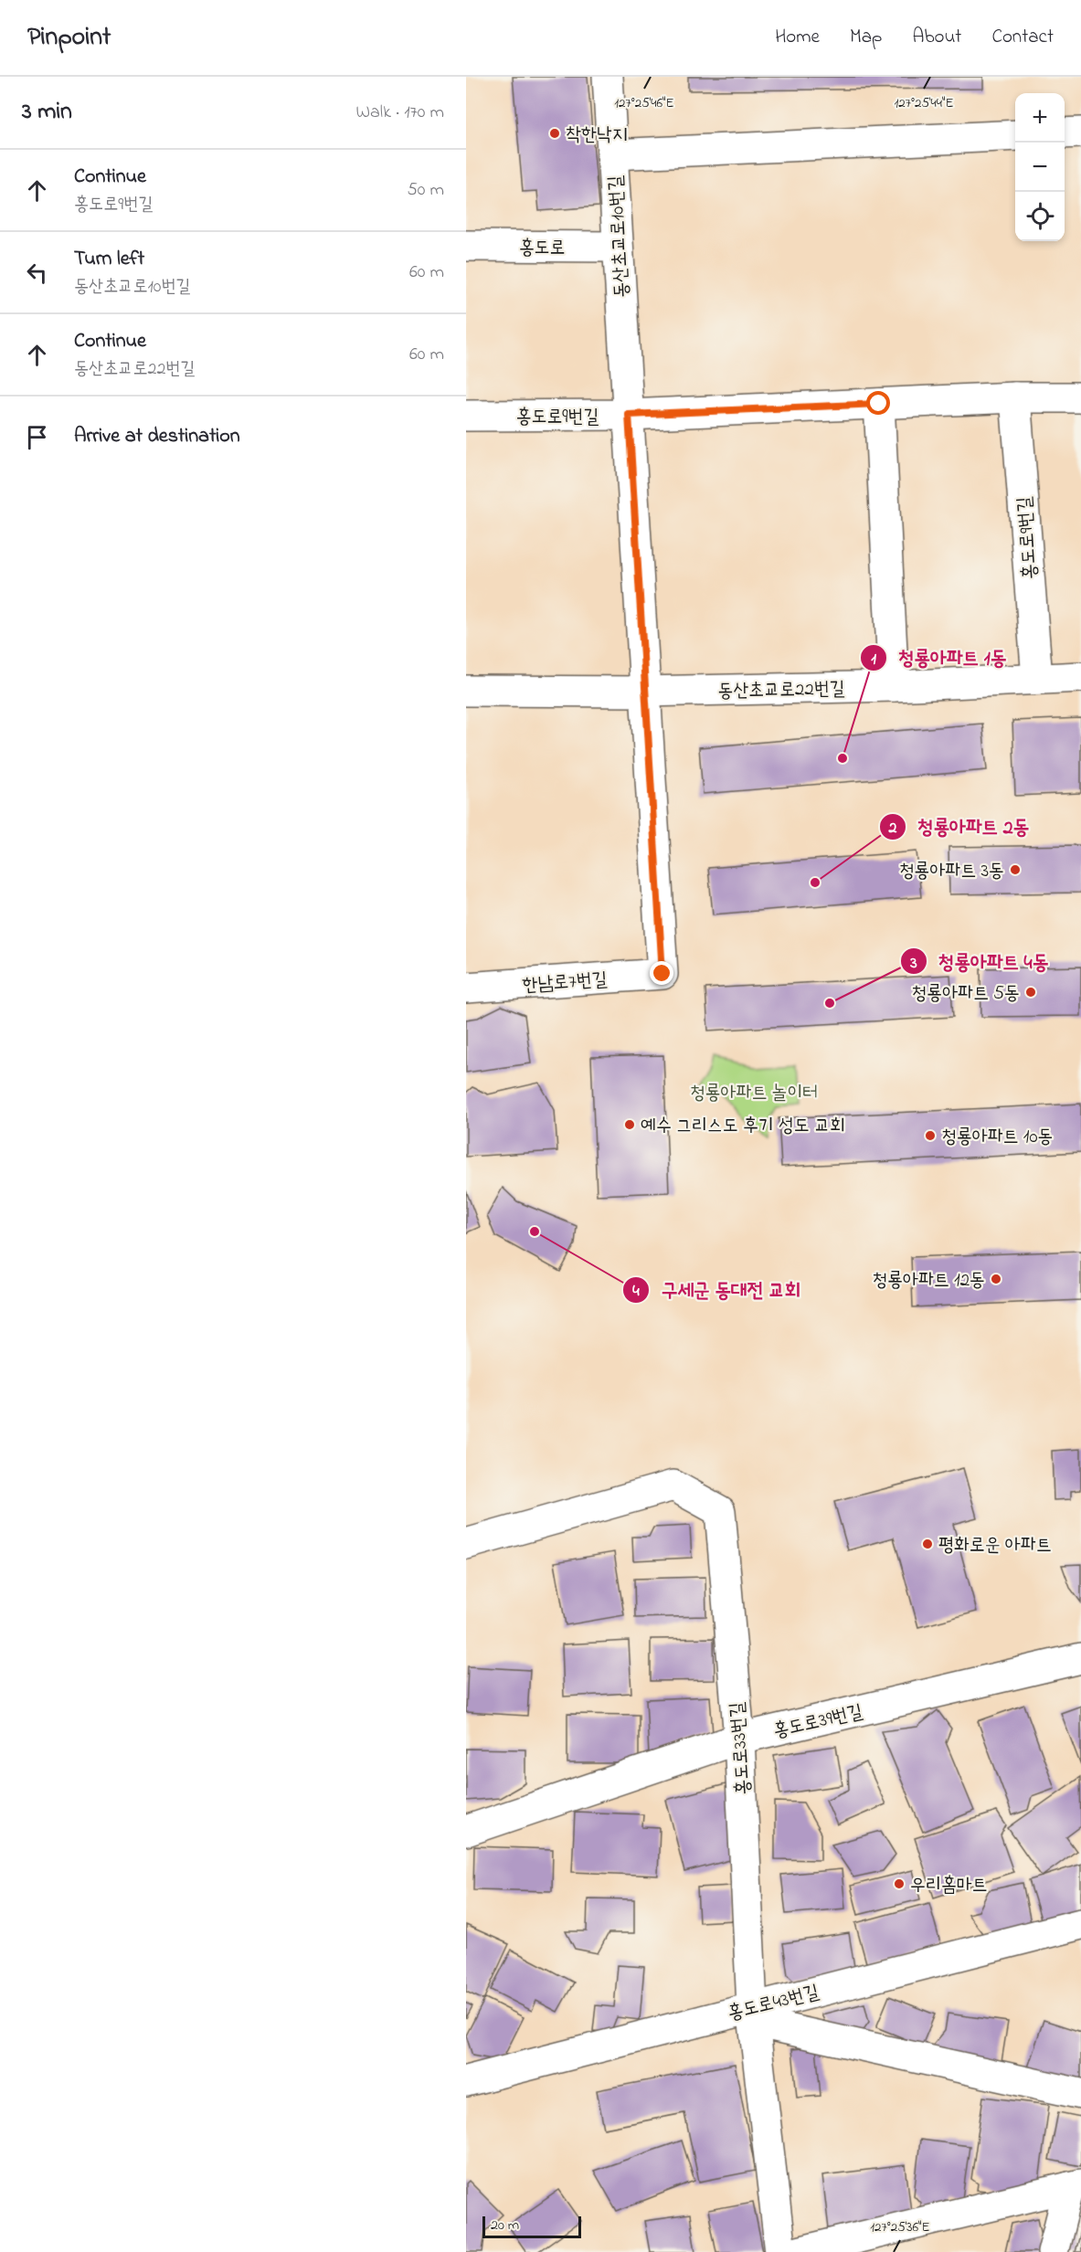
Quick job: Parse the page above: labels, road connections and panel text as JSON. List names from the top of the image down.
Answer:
{
  "streets": {
    "street": [
      "동산초교로10번길",
      "홍도로",
      "홍도로9번길",
      "동산초교로22번길",
      "한남로7번길",
      "홍도로39번길",
      "홍도로33번길",
      "홍도로43번길"
    ]
  },
  "crossings": [
    ["동산초교로10번길", "홍도로"],
    ["동산초교로10번길", "홍도로9번길"],
    ["동산초교로10번길", "동산초교로22번길"],
    ["동산초교로10번길", "한남로7번길"],
    ["홍도로9번길", "동산초교로22번길"],
    ["동산초교로22번길", "한남로7번길"],
    ["홍도로39번길", "홍도로33번길"],
    ["홍도로33번길", "홍도로43번길"]
  ],
  "parks": ["청룡아파트 놀이터"],
  "places": [
    "착한낙지",
    "청룡아파트 1동",
    "청룡아파트 3동",
    "청룡아파트 2동",
    "청룡아파트 5동",
    "청룡아파트 4동",
    "예수 그리스도 후기 성도 교회",
    "청룡아파트 10동",
    "구세군 동대전 교회",
    "청룡아파트 12동",
    "평화로운 아파트",
    "우리홈마트"
  ],
  "scale_bar": "20 m",
  "page": {
    "header": "Pinpoint",
    "nav": [
      "Home",
      "Map",
      "About",
      "Contact"
    ],
    "heading": ["3 min", "Walk · 170 m"],
    "map_buttons": ["+", "−"],
    "list": [
      ["Continue", "홍도로9번길", "50 m"],
      ["Turn left", "동산초교로10번길", "60 m"],
      ["Continue", "동산초교로22번길", "60 m"],
      "Arrive at destination"
    ],
    "scale": "20 m"
  },
  "coordinates": ["127°25'46\"E", "127°25'44\"E", "127°25'36\"E"]
}
